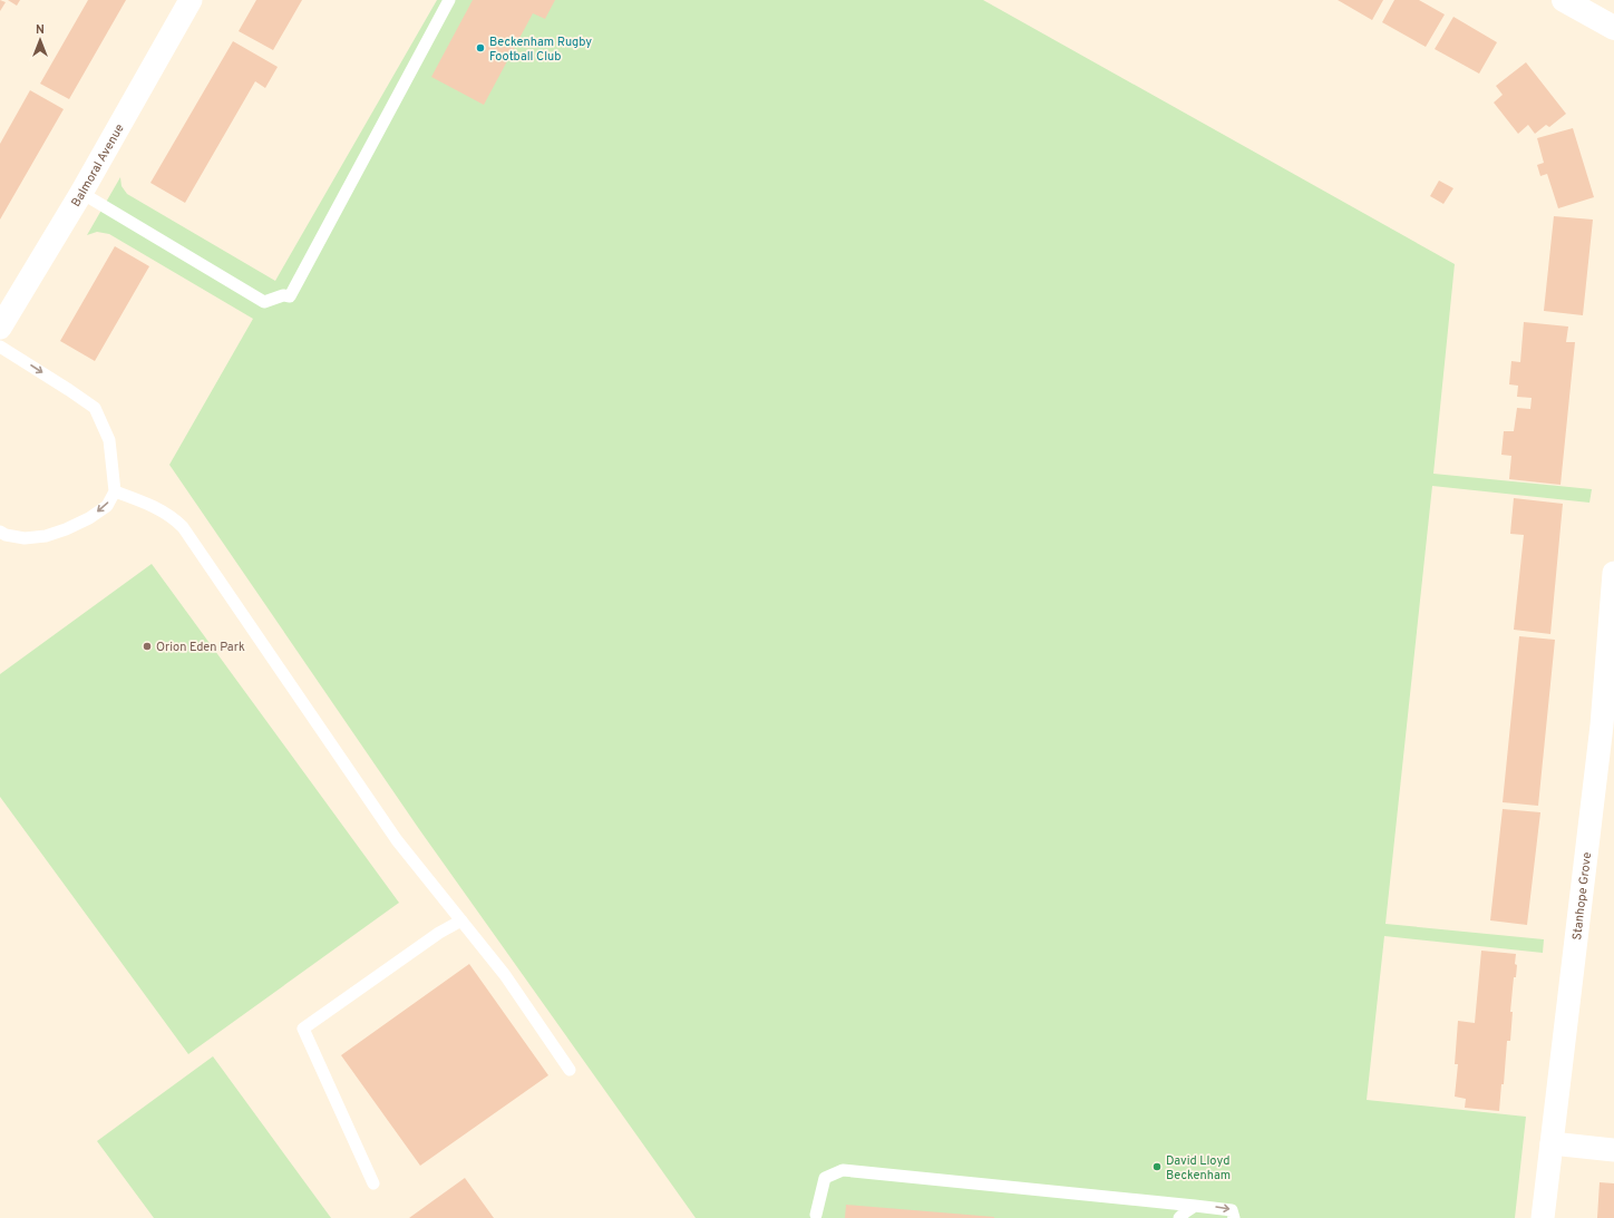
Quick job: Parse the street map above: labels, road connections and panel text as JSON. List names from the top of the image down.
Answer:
{
  "streets": {
    "street": ["Balmoral Avenue", "Stanhope Grove"]
  },
  "places": ["Beckenham Rugby Football Club", "Orion Eden Park", "David Lloyd Beckenham"],
  "north": "top"
}
